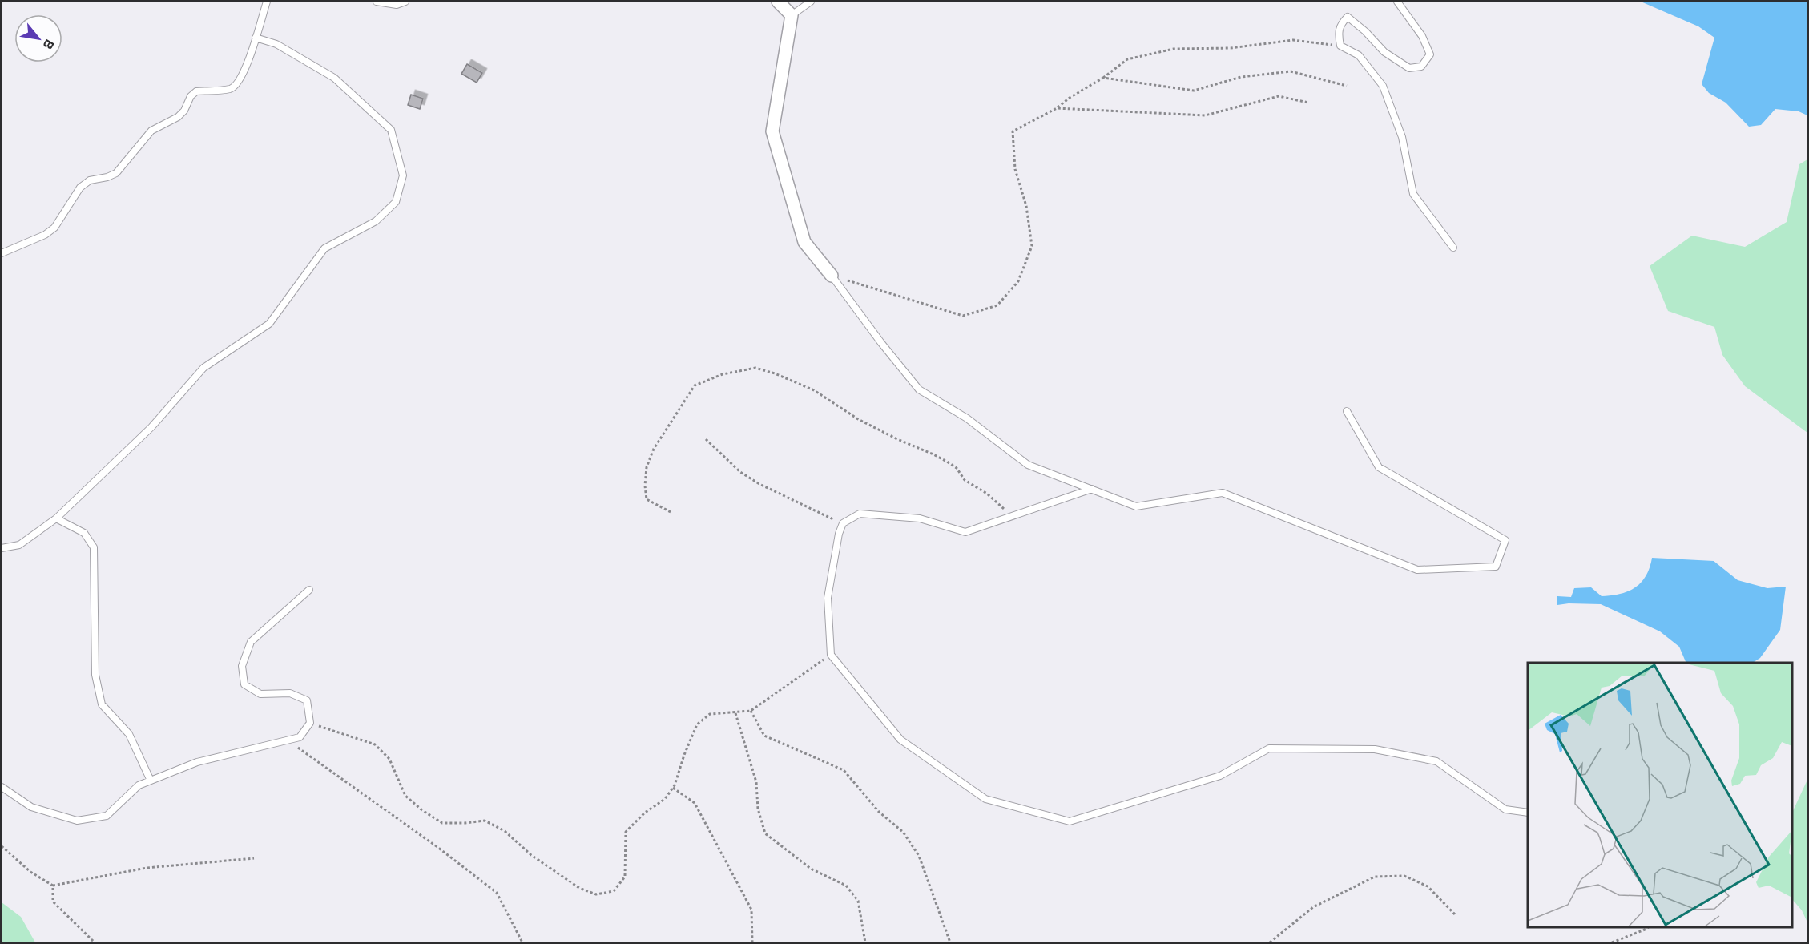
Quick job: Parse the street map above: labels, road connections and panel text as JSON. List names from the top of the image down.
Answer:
{
  "north": "bottom right"
}
